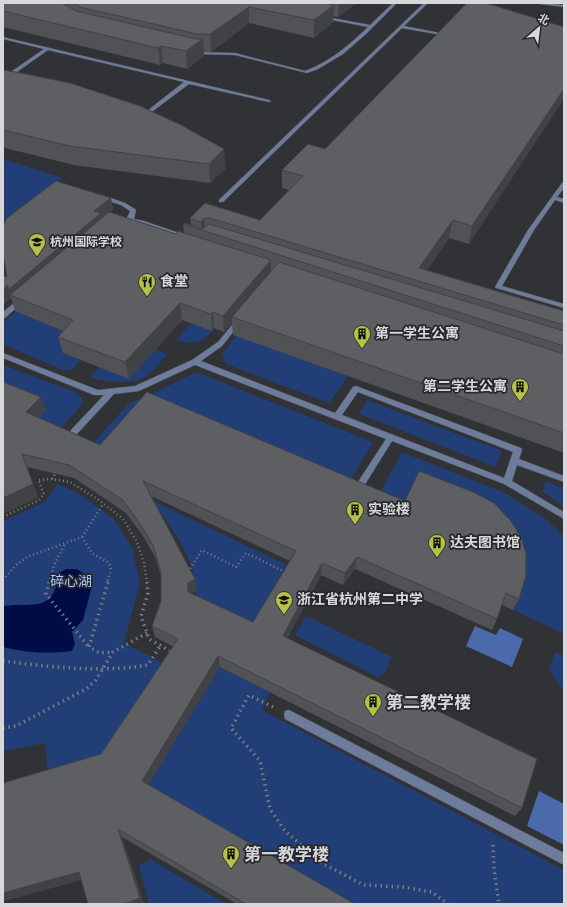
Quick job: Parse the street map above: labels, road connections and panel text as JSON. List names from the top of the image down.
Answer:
{
  "parks": ["碎心湖"],
  "places": {
    "school or university": ["杭州国际学校", "浙江省杭州第二中学"],
    "restaurant": ["食堂"],
    "building": [
      "第一学生公寓",
      "第二学生公寓",
      "实验楼",
      "达夫图书馆",
      "第二教学楼",
      "第一教学楼"
    ]
  },
  "north": "top right"
}
